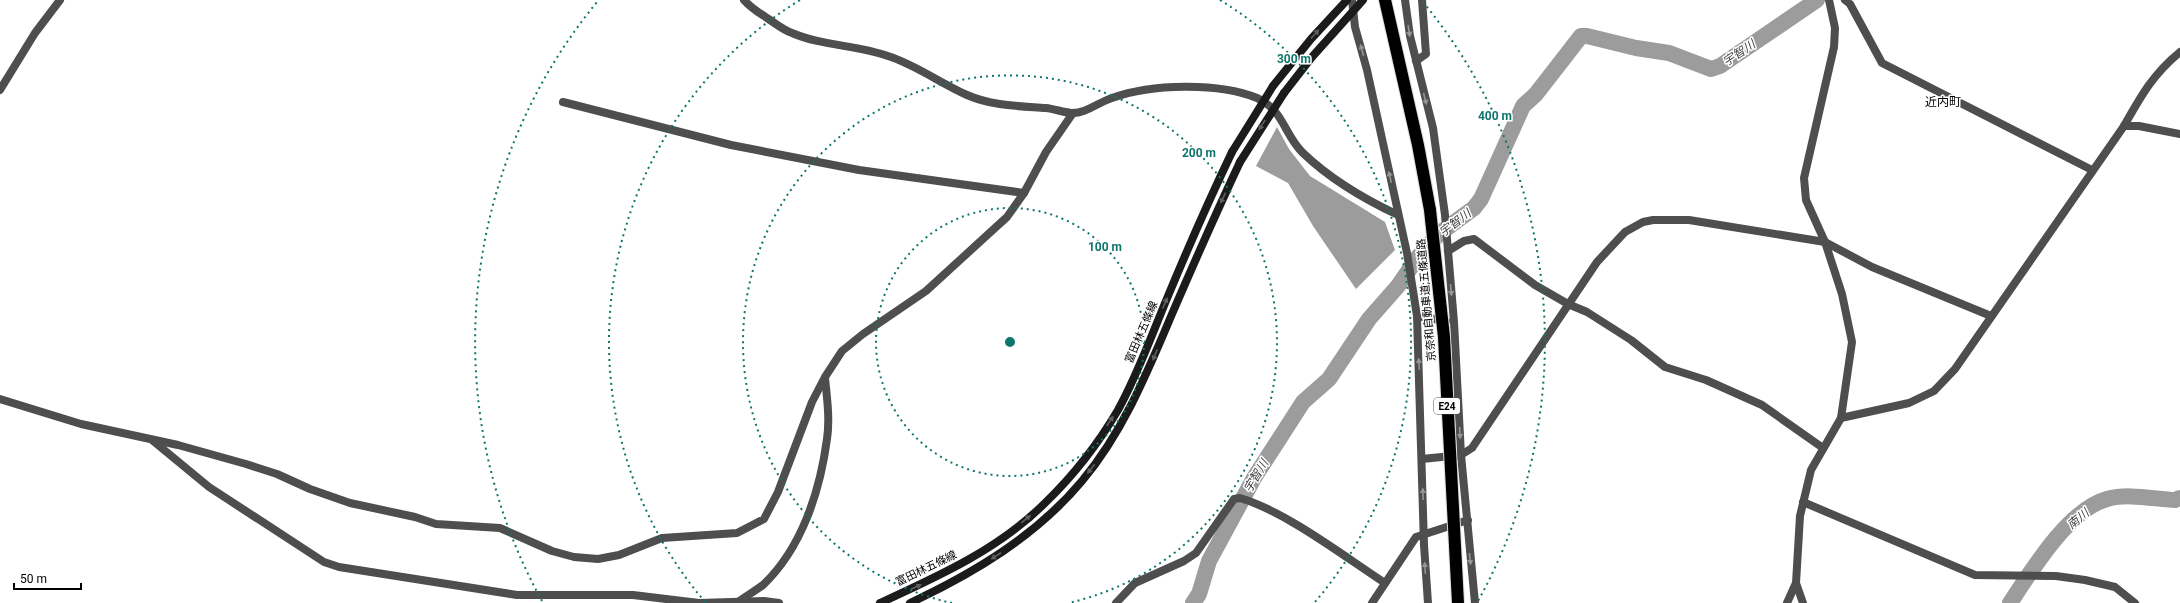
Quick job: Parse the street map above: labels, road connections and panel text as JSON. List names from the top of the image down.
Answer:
{
  "streets": {
    "highway": ["京奈和自動車道;五條道路", "E24"],
    "main road": ["富田林五條線"]
  },
  "districts": ["近内町"],
  "water": ["宇智川", "南川"],
  "scale_bar": "50 m",
  "rings": [
    "300 m",
    "400 m",
    "200 m",
    "100 m"
  ]
}
